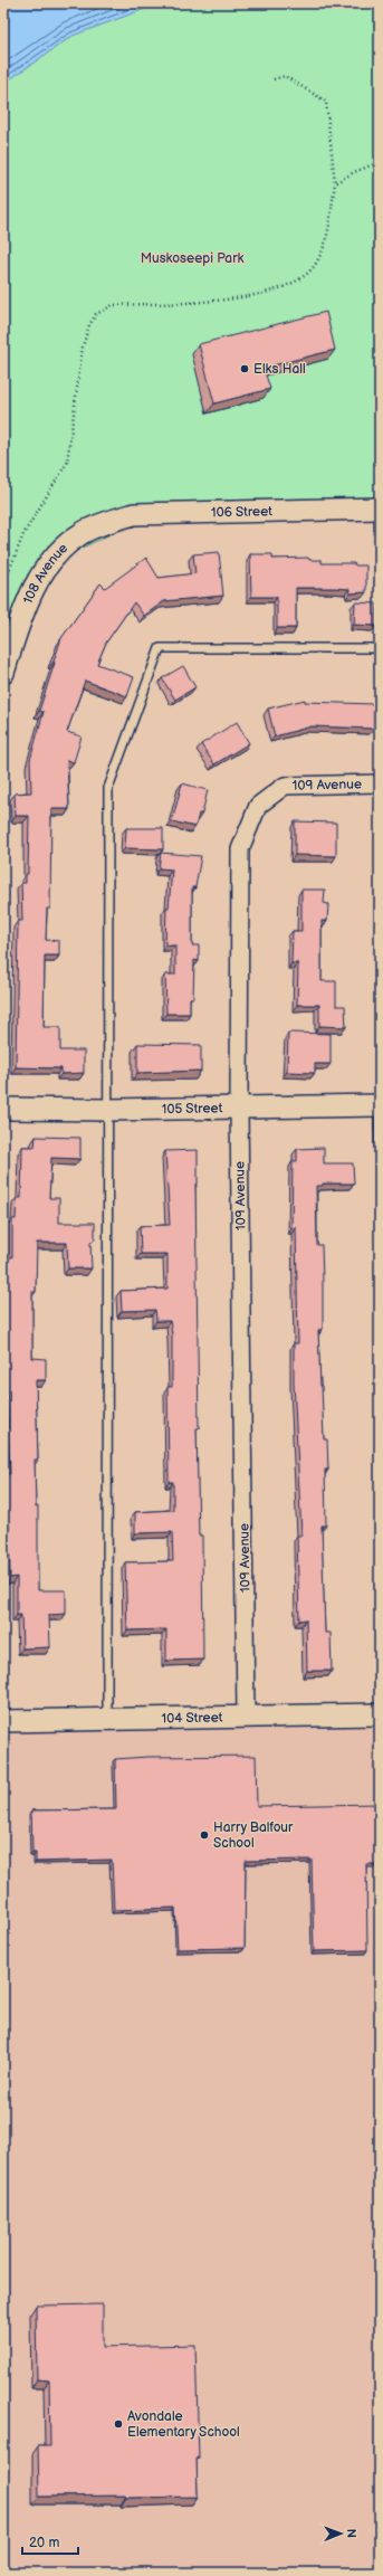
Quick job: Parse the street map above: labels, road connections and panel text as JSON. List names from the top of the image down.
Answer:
{
  "streets": {
    "street": [
      "106 Street",
      "108 Avenue",
      "109 Avenue",
      "105 Street",
      "104 Street"
    ]
  },
  "crossings": [
    ["106 Street", "108 Avenue"],
    ["109 Avenue", "105 Street"],
    ["109 Avenue", "104 Street"]
  ],
  "parks": ["Muskoseepi Park"],
  "places": ["Elks Hall", "Harry Balfour School", "Avondale Elementary School"],
  "scale_bar": "20 m",
  "north": "right"
}
